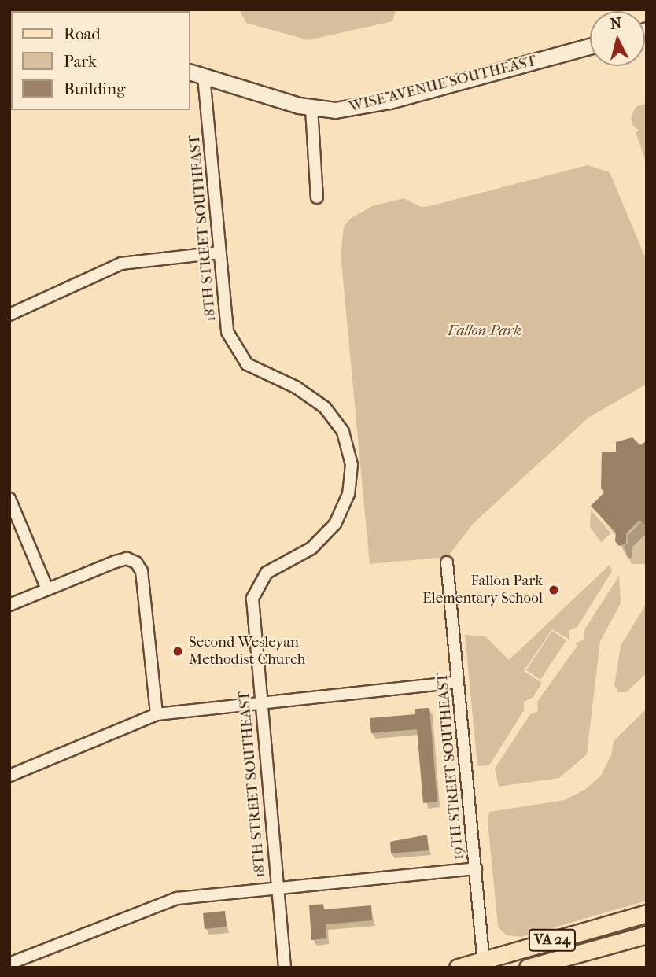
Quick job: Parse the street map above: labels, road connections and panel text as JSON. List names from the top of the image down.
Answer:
{
  "streets": {
    "main road": ["VA 24"],
    "street": ["WISE AVENUE SOUTHEAST", "18TH STREET SOUTHEAST", "19TH STREET SOUTHEAST"]
  },
  "crossings": [
    ["WISE AVENUE SOUTHEAST", "18TH STREET SOUTHEAST"],
    ["19TH STREET SOUTHEAST", "VA 24"]
  ],
  "parks": ["Fallon Park"],
  "places": ["Fallon Park Elementary School", "Second Wesleyan Methodist Church"],
  "legend": ["Road", "Park", "Building"],
  "north": "top"
}
